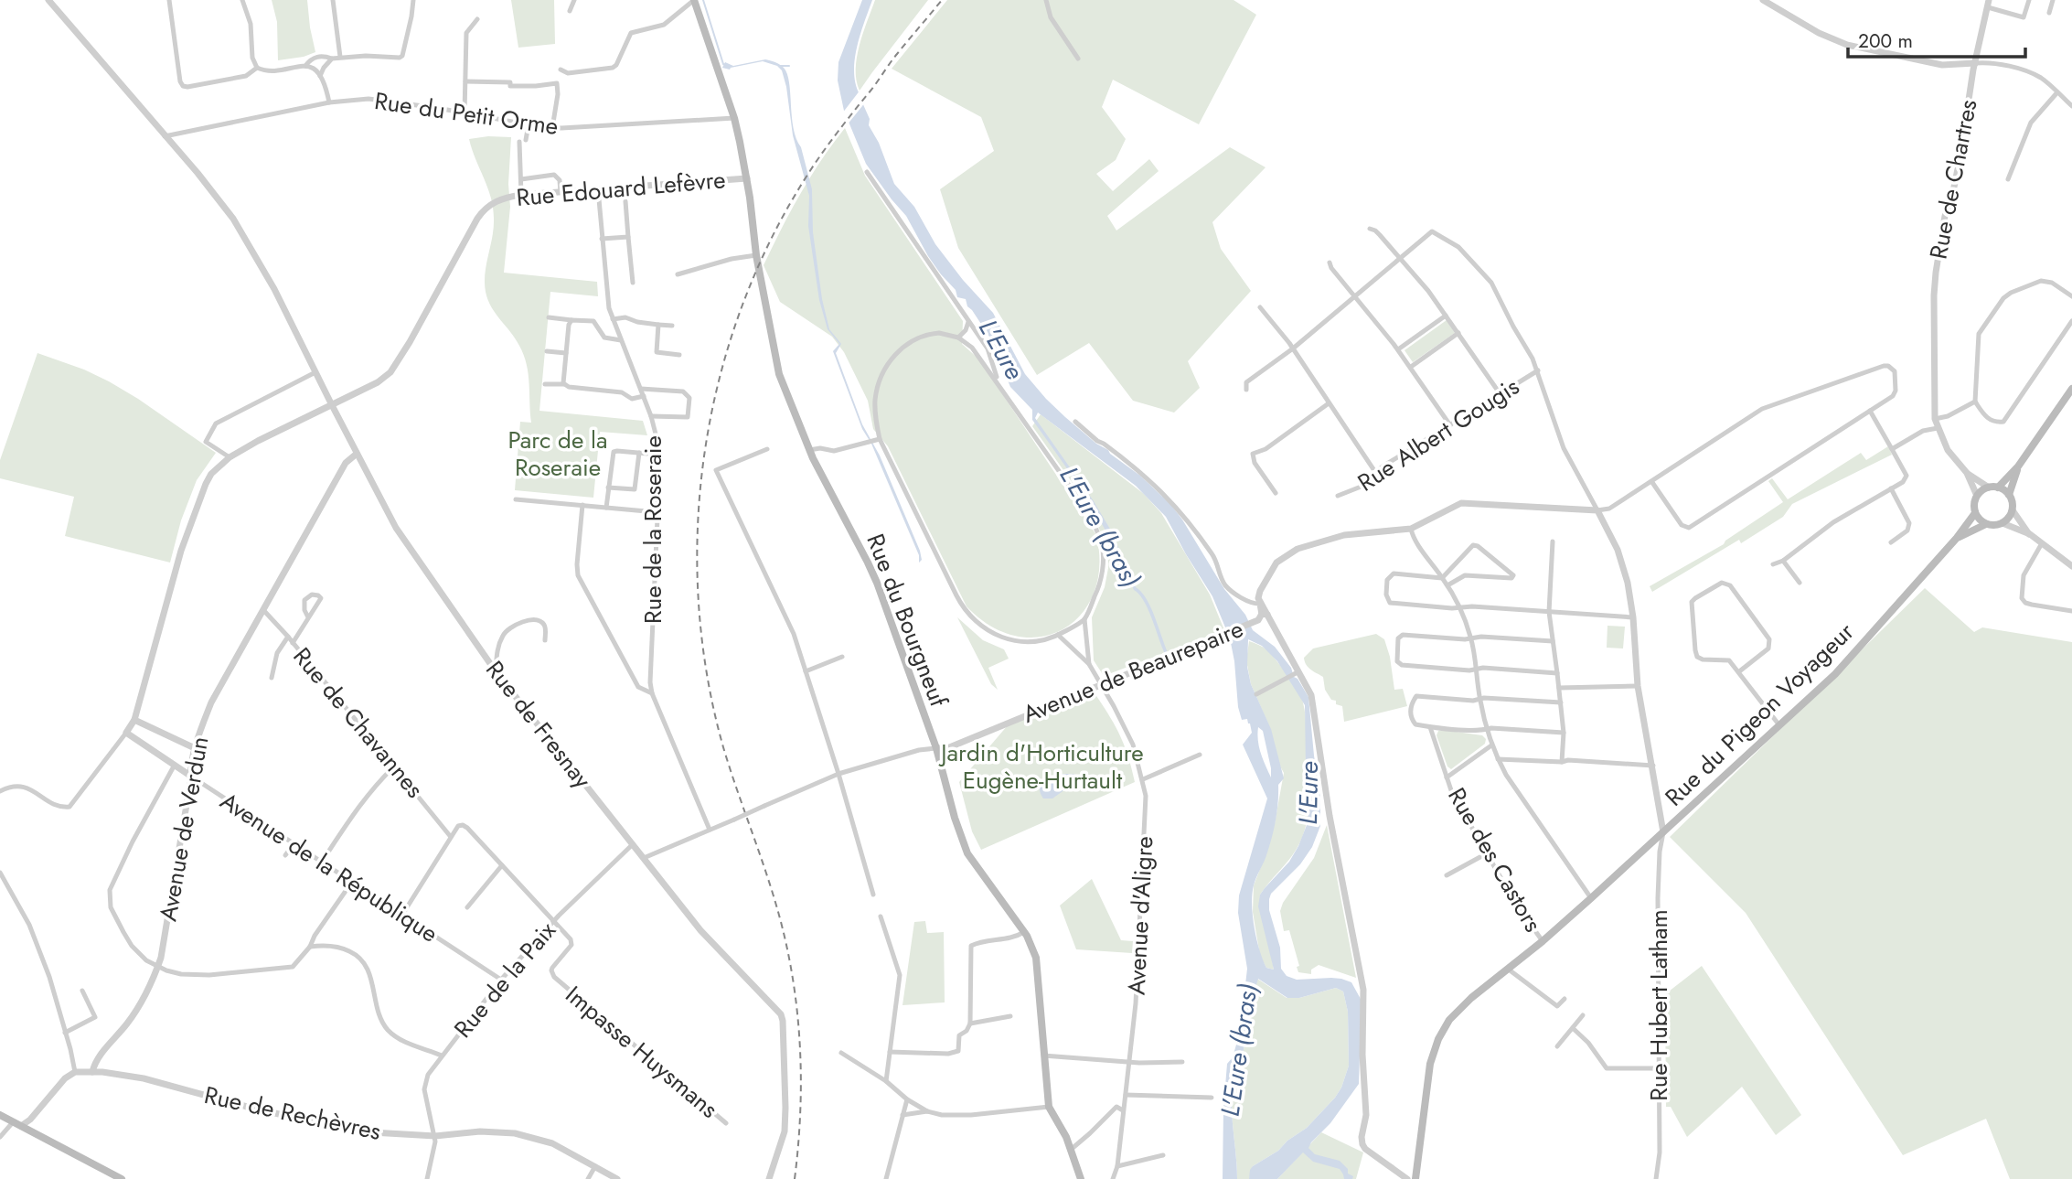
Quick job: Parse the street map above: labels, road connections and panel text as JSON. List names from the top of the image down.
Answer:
{
  "streets": {
    "main road": ["Rue du Bourgneuf", "Rue du Pigeon Voyageur"],
    "street": [
      "Rue du Petit Orme",
      "Rue de Chartres",
      "Rue Edouard Lefèvre",
      "Rue Albert Gougis",
      "Rue de la Roseraie",
      "Avenue de Beaurepaire",
      "Rue de Chavannes",
      "Rue de Fresnay",
      "Avenue de Verdun",
      "Rue des Castors",
      "Avenue de la République",
      "Avenue d'Aligre",
      "Rue de la Paix",
      "Rue Hubert Latham",
      "Impasse Huysmans",
      "Rue de Rechèvres"
    ]
  },
  "crossings": [
    ["Rue du Petit Orme", "Rue du Bourgneuf"],
    ["Rue du Petit Orme", "Rue de Fresnay"],
    ["Rue Edouard Lefèvre", "Rue de la Roseraie"],
    ["Rue Edouard Lefèvre", "Rue du Bourgneuf"],
    ["Rue Edouard Lefèvre", "Rue de Fresnay"],
    ["Rue Edouard Lefèvre", "Avenue de la République"],
    ["Rue du Bourgneuf", "Avenue de Beaurepaire"],
    ["Avenue de Beaurepaire", "Avenue d'Aligre"],
    ["Rue du Pigeon Voyageur", "Rue des Castors"],
    ["Rue du Pigeon Voyageur", "Rue Hubert Latham"],
    ["Rue de Chavannes", "Avenue de Verdun"],
    ["Rue de Fresnay", "Avenue de Verdun"],
    ["Rue de Fresnay", "Rue de la Paix"],
    ["Avenue de Verdun", "Avenue de la République"],
    ["Avenue de Verdun", "Rue de Rechèvres"],
    ["Avenue de la République", "Rue de la Paix"],
    ["Rue de la Paix", "Impasse Huysmans"],
    ["Rue de la Paix", "Rue de Rechèvres"]
  ],
  "water": ["L'Eure", "L'Eure (bras)"],
  "parks": ["Parc de la Roseraie", "Jardin d'Horticulture Eugène-Hurtault"],
  "scale_bar": "200 m"
}
